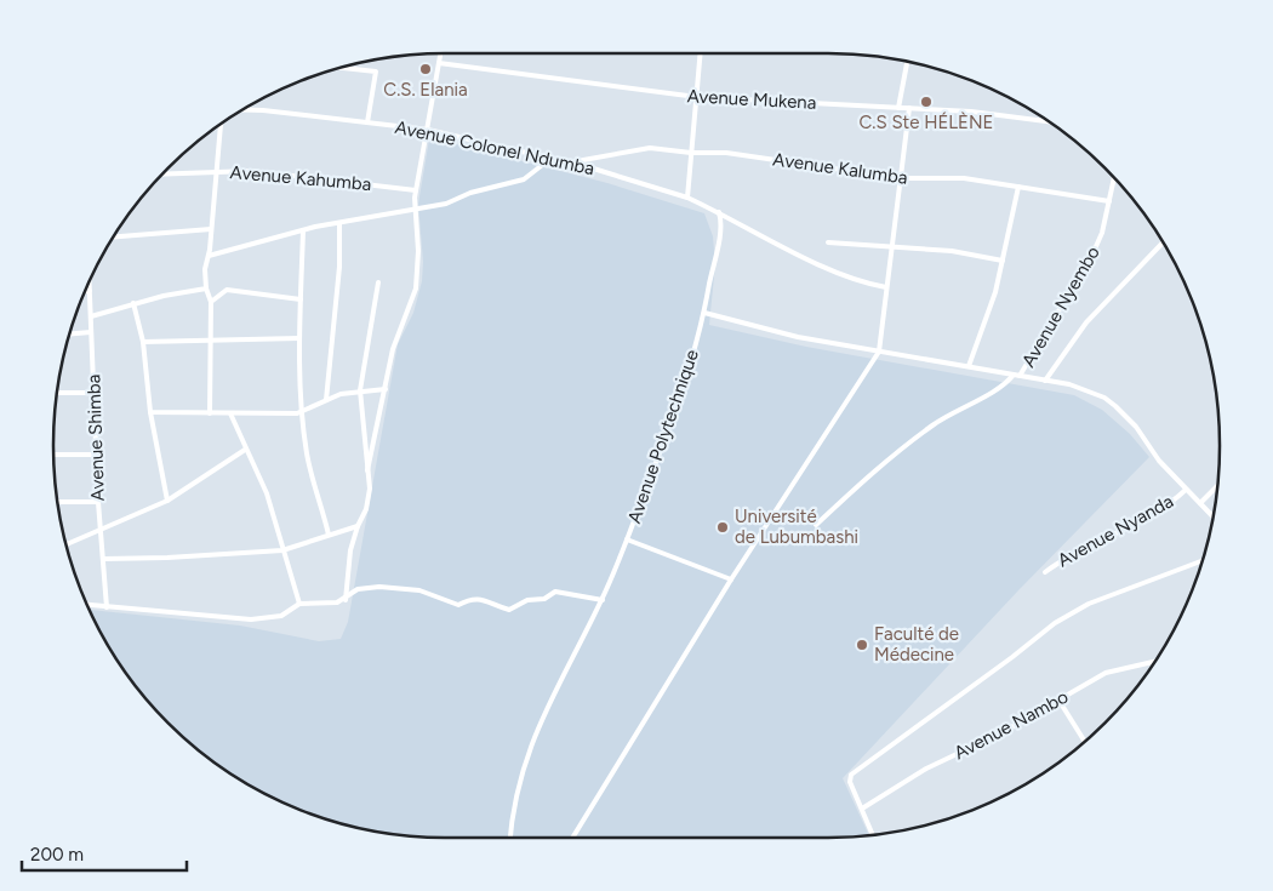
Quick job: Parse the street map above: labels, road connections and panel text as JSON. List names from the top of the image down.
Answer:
{
  "streets": {
    "street": [
      "Avenue Mukena",
      "Avenue Colonel Ndumba",
      "Avenue Kalumba",
      "Avenue Kahumba",
      "Avenue Nyembo",
      "Avenue Polytechnique",
      "Avenue Shimba",
      "Avenue Nyanda",
      "Avenue Nambo"
    ]
  },
  "crossings": [
    ["Avenue Colonel Ndumba", "Avenue Kalumba"],
    ["Avenue Colonel Ndumba", "Avenue Polytechnique"],
    ["Avenue Kalumba", "Avenue Nyembo"]
  ],
  "places": [
    "C.S. Elania",
    "C.S Ste HÉLÈNE",
    "Université de Lubumbashi",
    "Faculté de Médecine"
  ],
  "scale_bar": "200 m"
}
